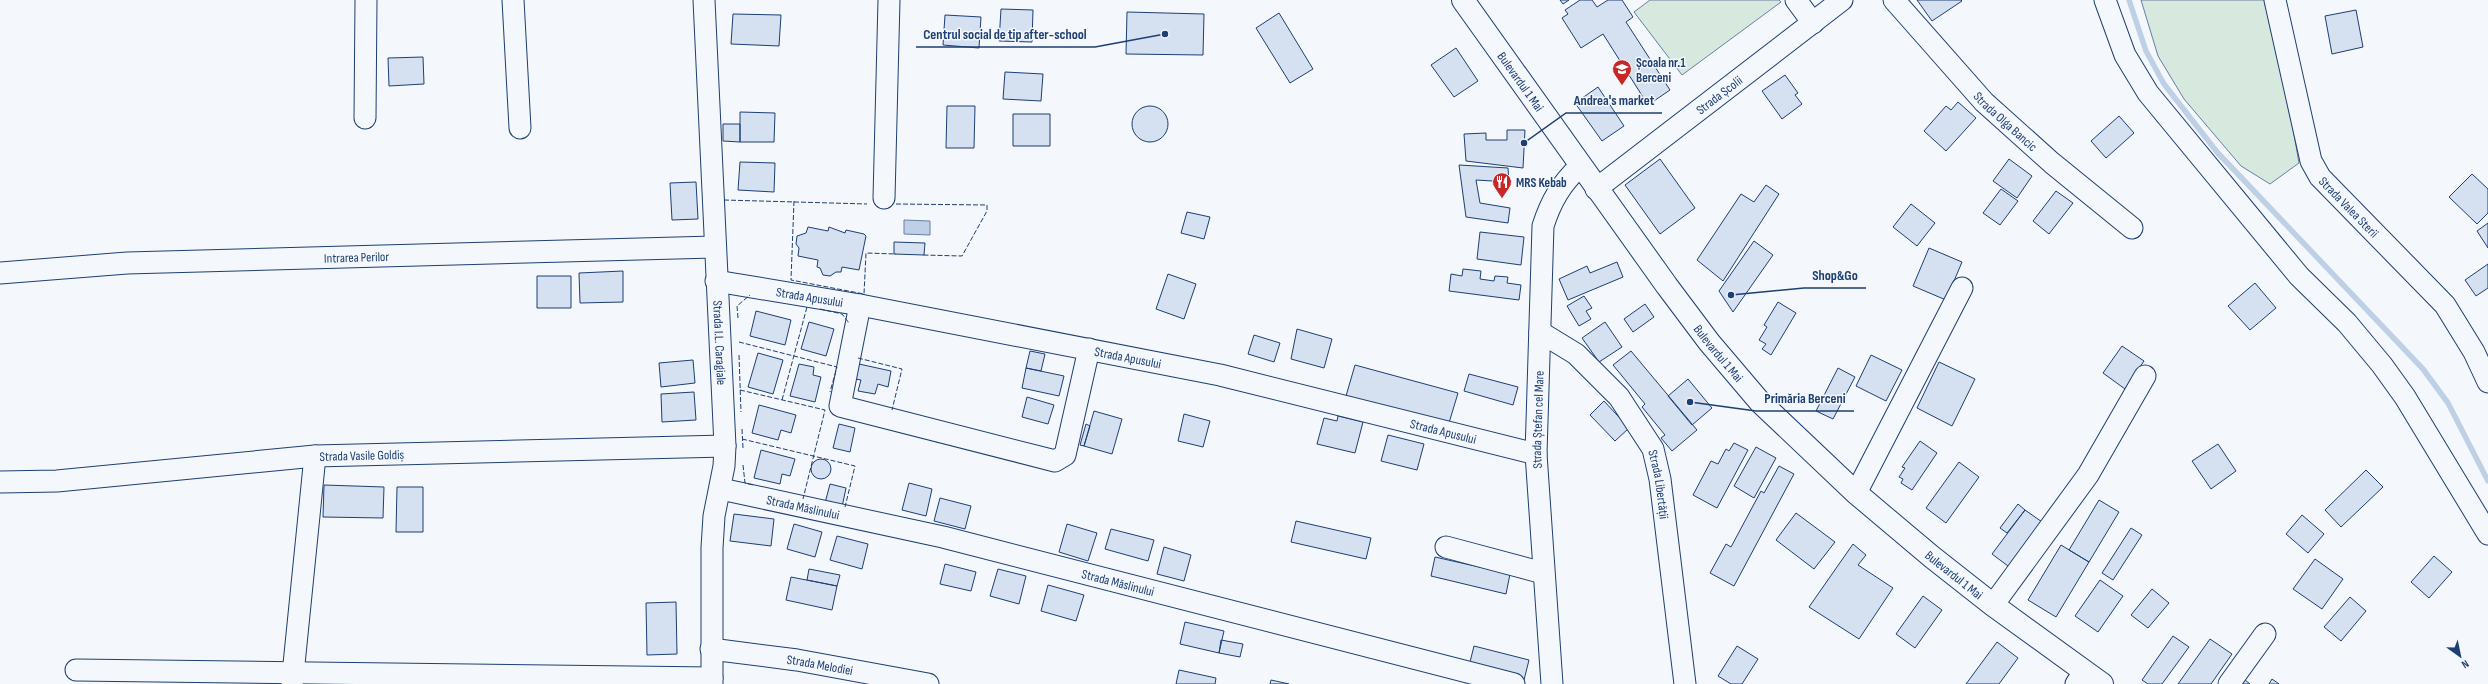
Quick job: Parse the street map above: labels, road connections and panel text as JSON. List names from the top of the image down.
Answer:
{
  "streets": {
    "main road": ["Bulevardul 1 Mai"],
    "street": [
      "Strada Școlii",
      "Strada Olga Bancic",
      "Strada Valea Sterii",
      "Intrarea Perilor",
      "Strada Apusului",
      "Strada I.L. Caragiale",
      "Strada Ștefan cel Mare",
      "Strada Vasile Goldiș",
      "Strada Libertății",
      "Strada Măslinului",
      "Strada Melodiei"
    ]
  },
  "crossings": [
    ["Bulevardul 1 Mai", "Strada Școlii"],
    ["Bulevardul 1 Mai", "Strada Ștefan cel Mare"],
    ["Intrarea Perilor", "Strada I.L. Caragiale"],
    ["Strada Apusului", "Strada I.L. Caragiale"],
    ["Strada Apusului", "Strada Ștefan cel Mare"],
    ["Strada I.L. Caragiale", "Strada Vasile Goldiș"],
    ["Strada I.L. Caragiale", "Strada Măslinului"],
    ["Strada I.L. Caragiale", "Strada Melodiei"],
    ["Strada Ștefan cel Mare", "Strada Libertății"]
  ],
  "places": {
    "other": [
      "Centrul social de tip after-school",
      "Andrea's market",
      "Shop&Go",
      "Primăria Berceni"
    ],
    "school or university": ["Școala nr.1 Berceni"],
    "restaurant": ["MRS Kebab"]
  },
  "north": "bottom right"
}
